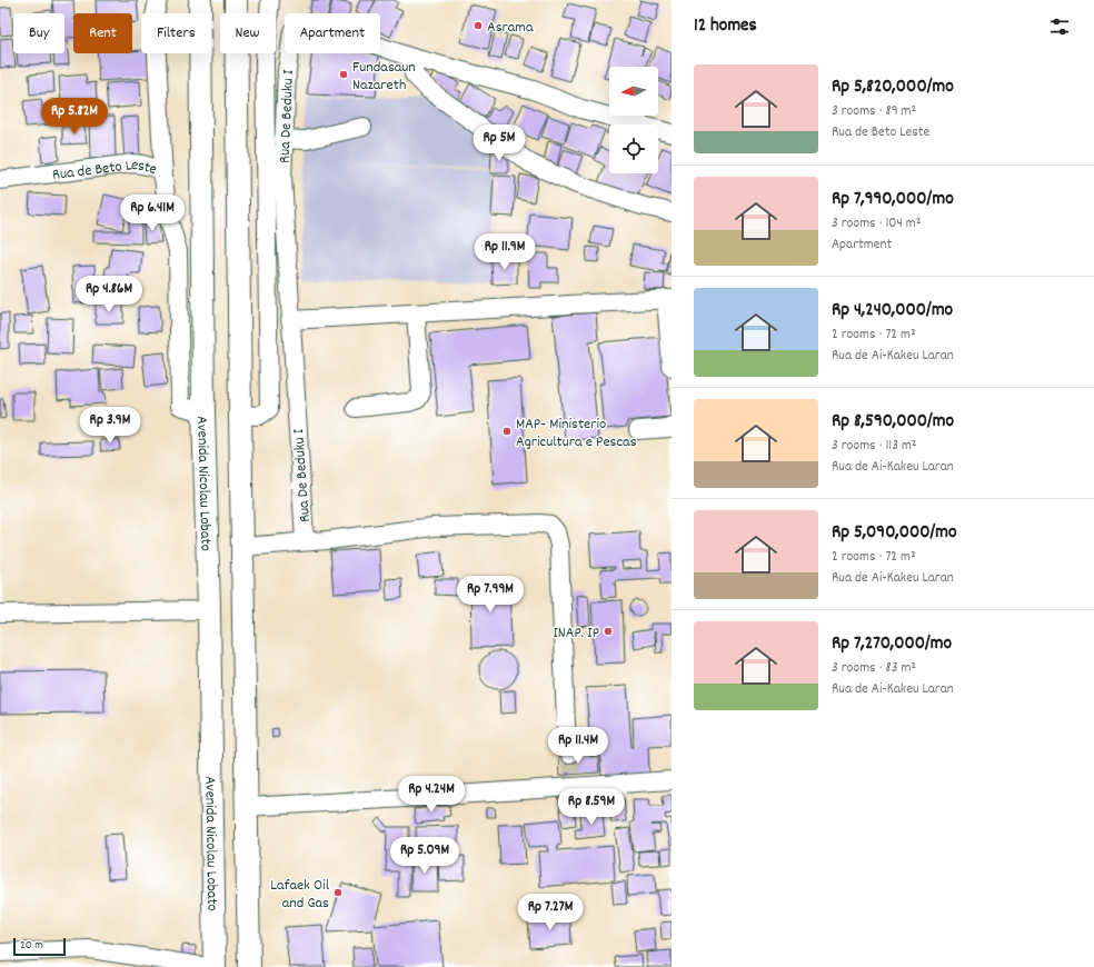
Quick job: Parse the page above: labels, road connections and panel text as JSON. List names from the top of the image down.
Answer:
{
  "streets": {
    "main road": ["Avenida Nicolau Lobato"],
    "street": ["Rua De Beduku I", "Rua de Beto Leste"]
  },
  "crossings": [
    ["Rua de Beto Leste", "Avenida Nicolau Lobato"]
  ],
  "places": [
    "Asrama",
    "Fundasaun Nazareth",
    "MAP- Ministerio Agricultura e Pescas",
    "INAP. IP",
    "Lafaek Oil and Gas"
  ],
  "scale_bar": "20 m",
  "north": "left",
  "page": {
    "heading": "12 homes",
    "chip": [
      "Buy",
      "Rent",
      "Filters",
      "New",
      "Apartment"
    ],
    "list": [
      {
        "name": "Rp 5,820,000/mo",
        "note": "3 rooms · 89 m² · Rua de Beto Leste"
      },
      {
        "name": "Rp 7,990,000/mo",
        "note": "3 rooms · 104 m² · Apartment"
      },
      {
        "name": "Rp 4,240,000/mo",
        "note": "2 rooms · 72 m² · Rua de Ai-Kakeu Laran"
      },
      {
        "name": "Rp 8,590,000/mo",
        "note": "3 rooms · 113 m² · Rua de Ai-Kakeu Laran"
      },
      {
        "name": "Rp 5,090,000/mo",
        "note": "2 rooms · 72 m² · Rua de Ai-Kakeu Laran"
      },
      {
        "name": "Rp 7,270,000/mo",
        "note": "3 rooms · 83 m² · Rua de Ai-Kakeu Laran"
      }
    ],
    "price": [
      "Rp 5.82M",
      "Rp 5M",
      "Rp 6.41M",
      "Rp 11.9M",
      "Rp 4.86M",
      "Rp 3.9M",
      "Rp 7.99M",
      "Rp 11.4M",
      "Rp 4.24M",
      "Rp 8.59M",
      "Rp 5.09M",
      "Rp 7.27M"
    ],
    "scale": "20 m"
  }
}
